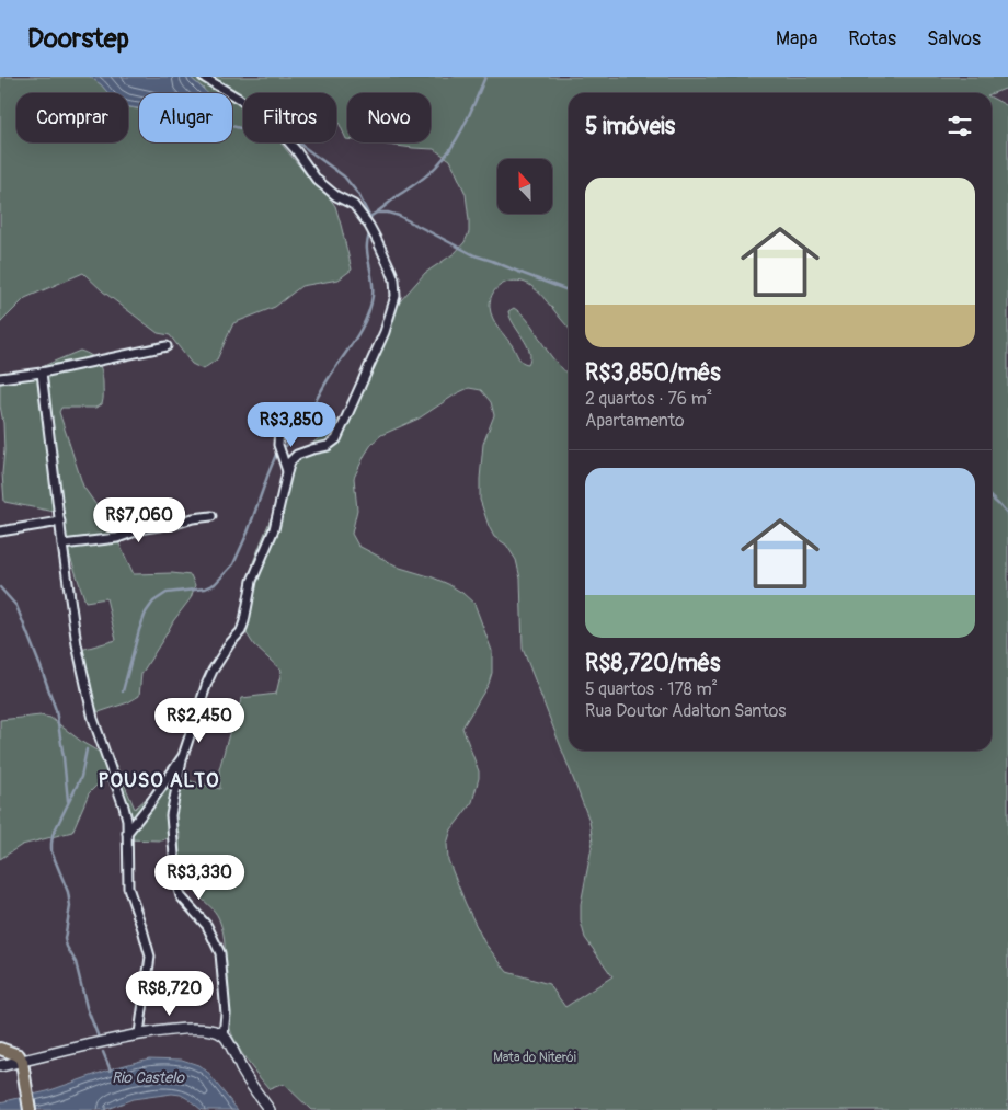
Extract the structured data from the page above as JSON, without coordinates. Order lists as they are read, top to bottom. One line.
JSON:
{"districts":["POUSO ALTO"],"water":["Rio Castelo"],"parks":["Mata do Niterói"],"north":"top","page":{"header":"Doorstep","nav":["Mapa","Rotas","Salvos"],"chip":["Comprar","Alugar","Filtros","Novo"],"heading":"5 imóveis","list":[{"name":"R$3,850/mês","note":"2 quartos · 76 m² · Apartamento"},{"name":"R$8,720/mês","note":"5 quartos · 178 m² · Rua Doutor Adalton Santos"}],"price":["R$3,850","R$7,060","R$2,450","R$3,330","R$8,720"]}}
